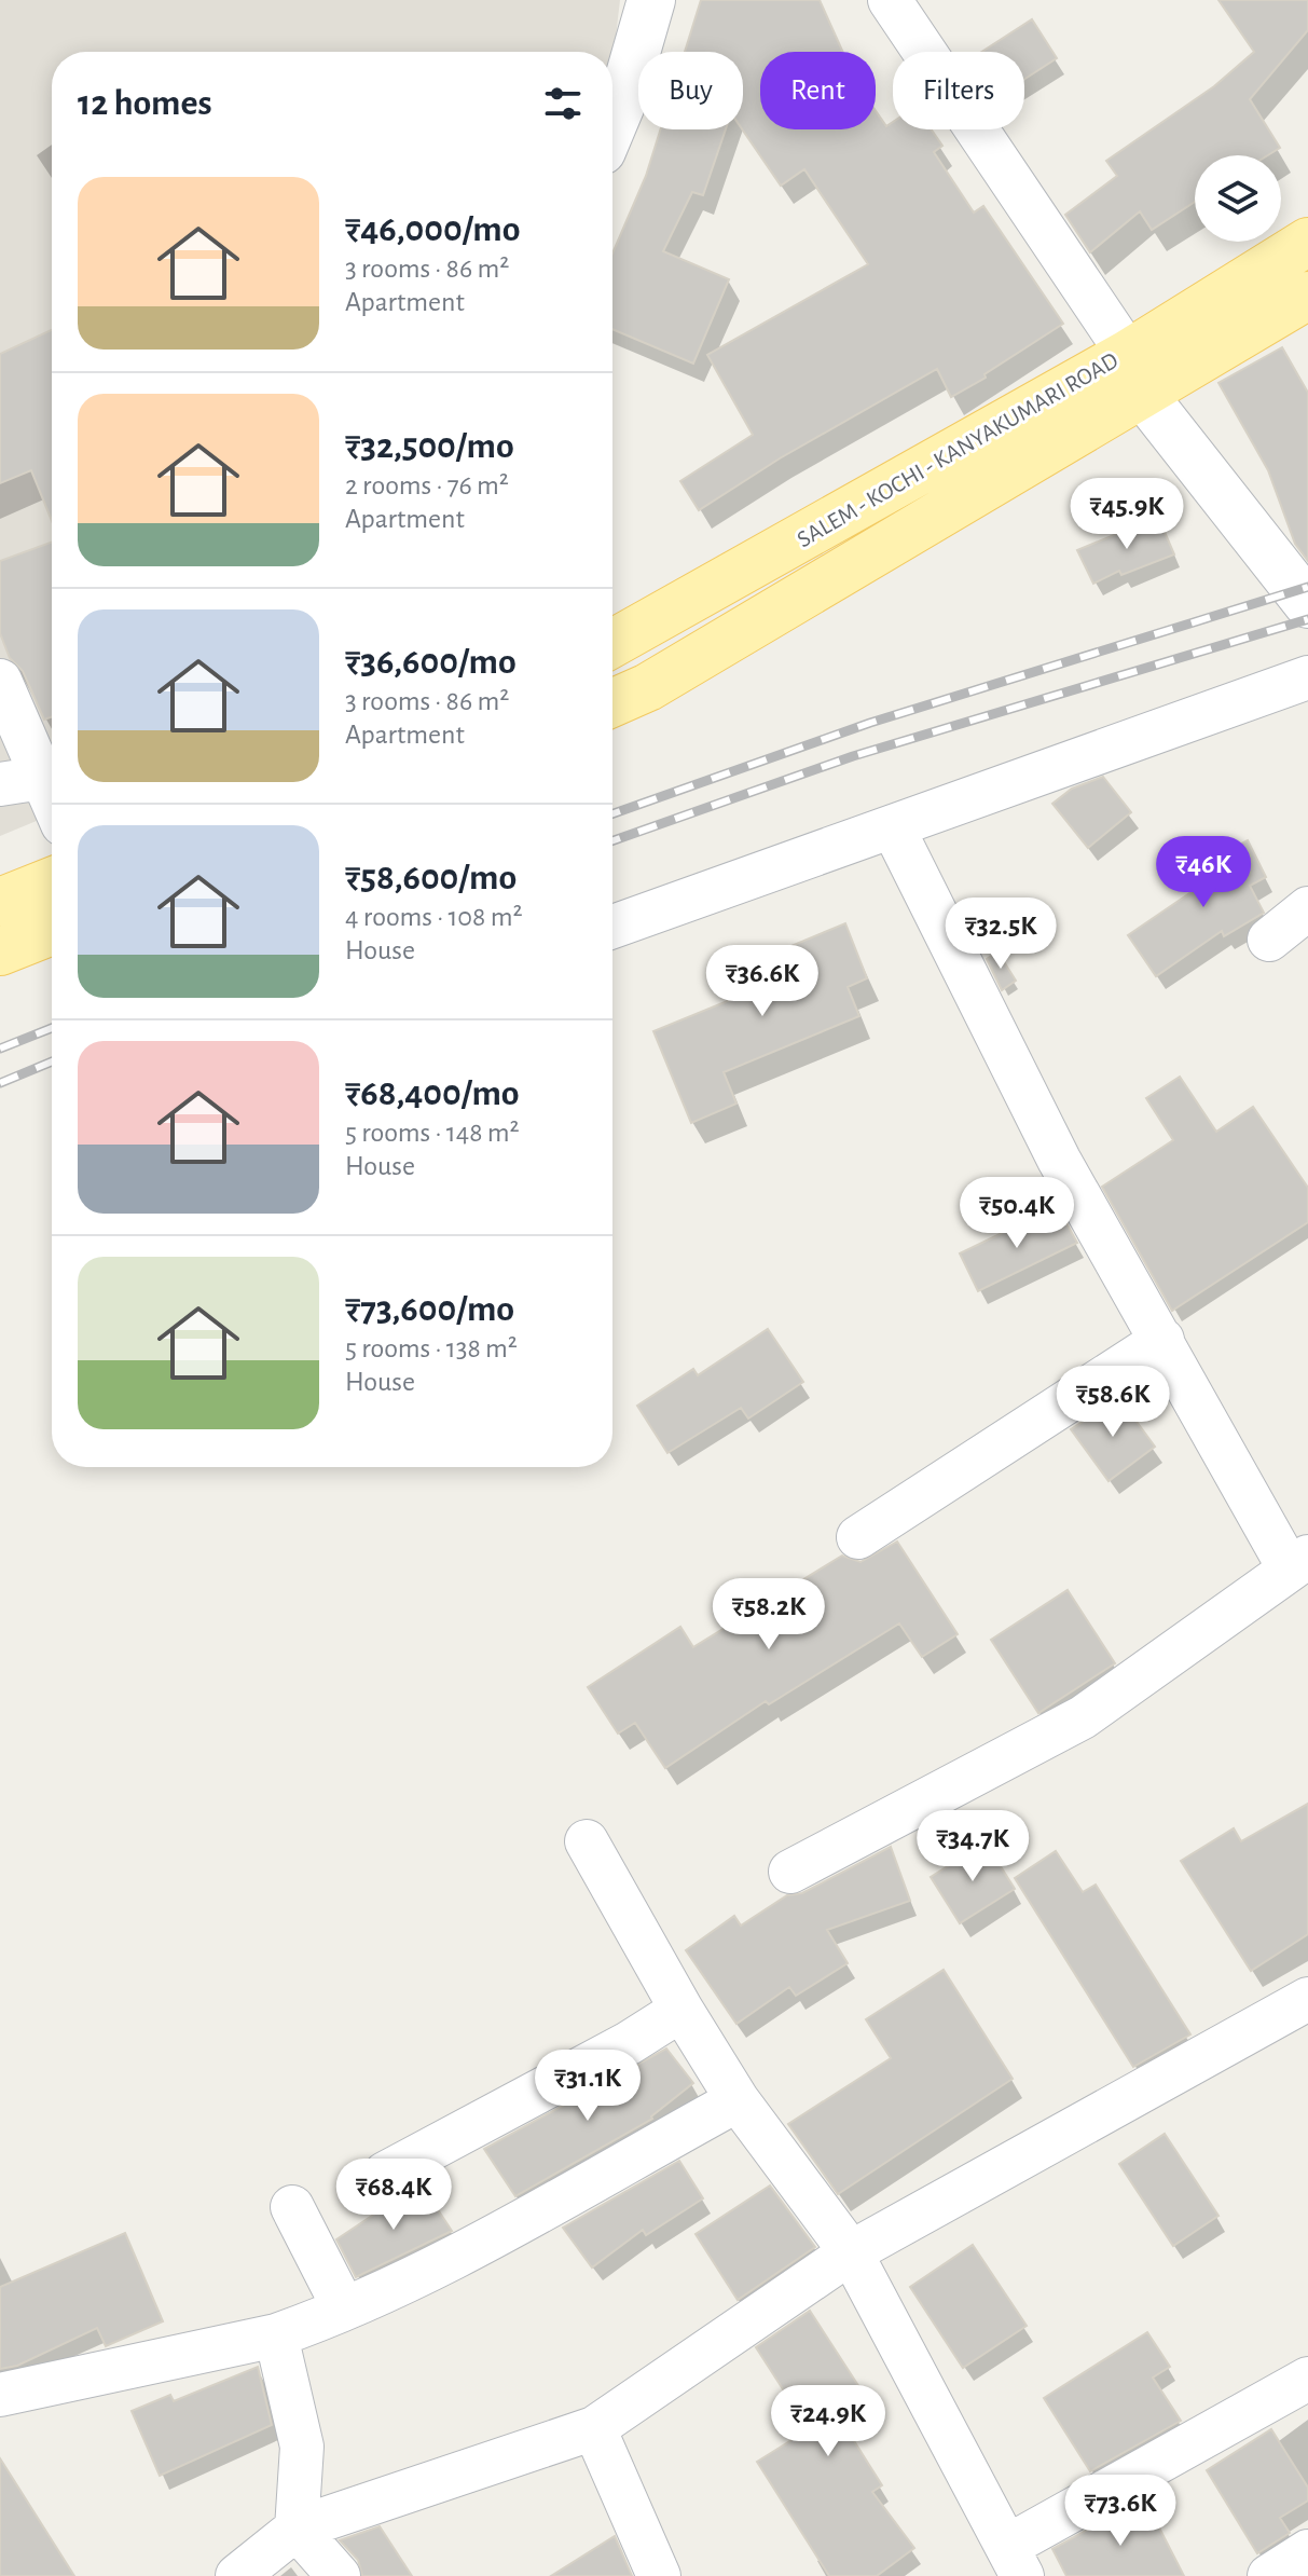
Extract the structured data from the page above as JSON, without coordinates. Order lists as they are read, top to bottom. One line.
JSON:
{"streets":{"main road":["SALEM - KOCHI - KANYAKUMARI ROAD"]},"page":{"chip":["Buy","Rent","Filters"],"heading":"12 homes","list":[{"name":"₹46,000/mo","note":"3 rooms · 86 m² · Apartment"},{"name":"₹32,500/mo","note":"2 rooms · 76 m² · Apartment"},{"name":"₹36,600/mo","note":"3 rooms · 86 m² · Apartment"},{"name":"₹58,600/mo","note":"4 rooms · 108 m² · House"},{"name":"₹68,400/mo","note":"5 rooms · 148 m² · House"},{"name":"₹73,600/mo","note":"5 rooms · 138 m² · House"}],"price":["₹45.9K","₹46K","₹32.5K","₹36.6K","₹50.4K","₹58.6K","₹58.2K","₹34.7K","₹31.1K","₹68.4K","₹24.9K","₹73.6K"]}}
